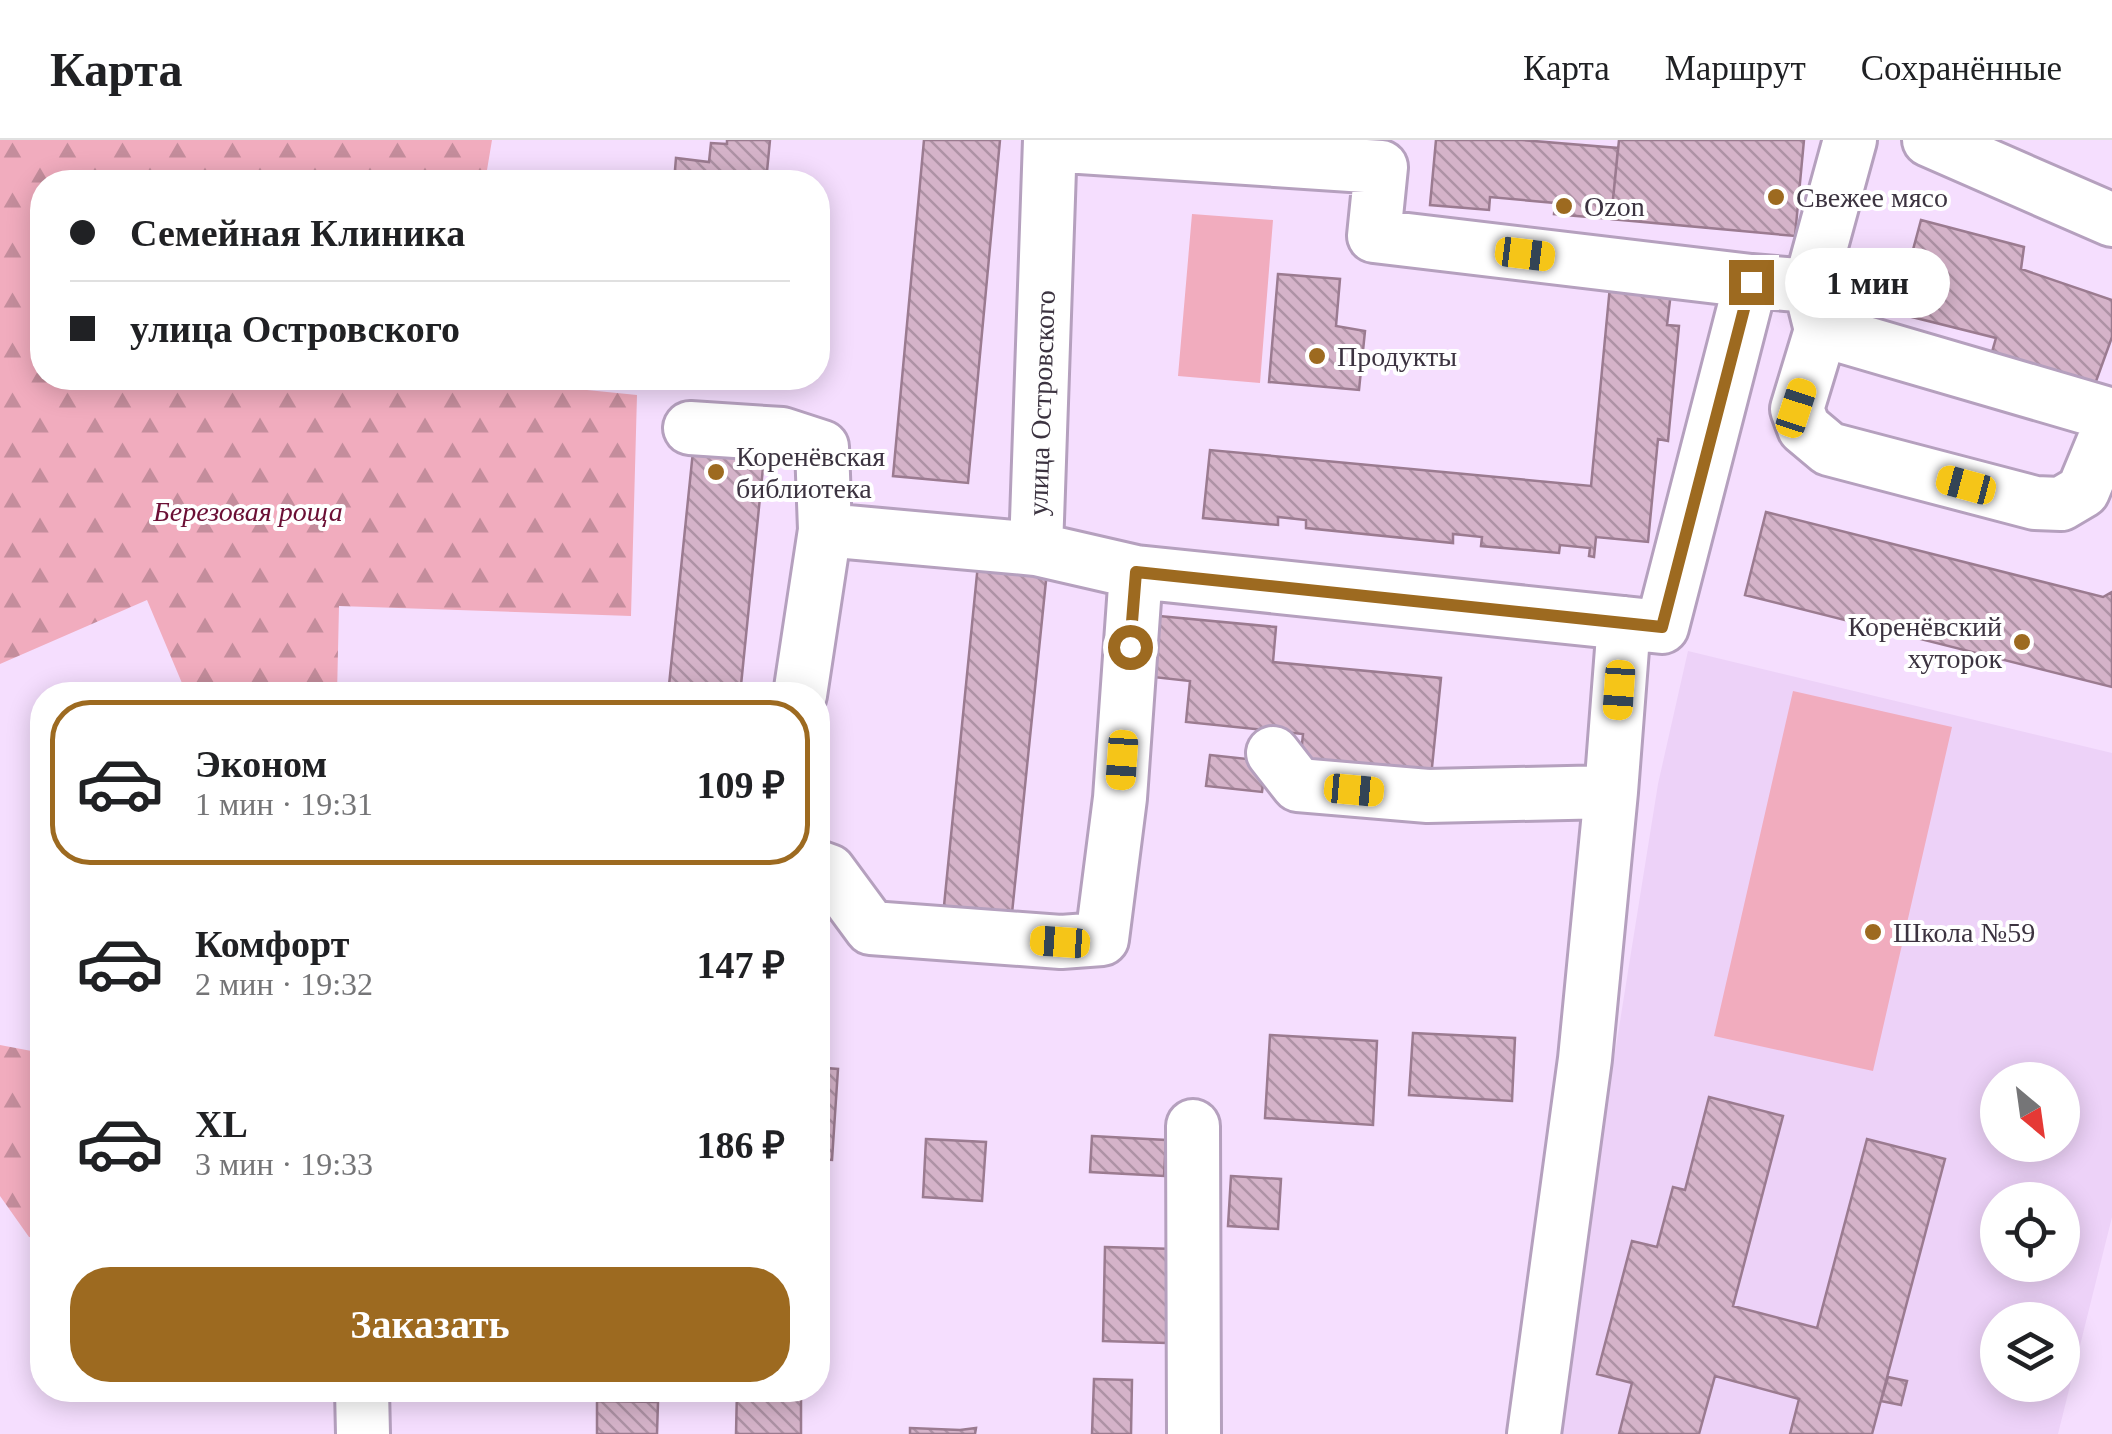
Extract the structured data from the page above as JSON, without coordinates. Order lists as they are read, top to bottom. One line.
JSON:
{"streets":{"street":["улица Островского"]},"parks":["Березовая роща"],"places":["Свежее мясо","Ozon","Продукты","Коренёвская библиотека","Коренёвский хуторок","Школа №59"],"north":"bottom right","page":{"header":"Карта","nav":["Карта","Маршрут","Сохранённые"],"banner":["Семейная Клиника","улица Островского"],"bubble":"1 мин","list":[{"name":"Эконом","note":"1 мин · 19:31","value":"109 ₽"},{"name":"Комфорт","note":"2 мин · 19:32","value":"147 ₽"},{"name":"XL","note":"3 мин · 19:33","value":"186 ₽"}],"buttons":"Заказать"}}
